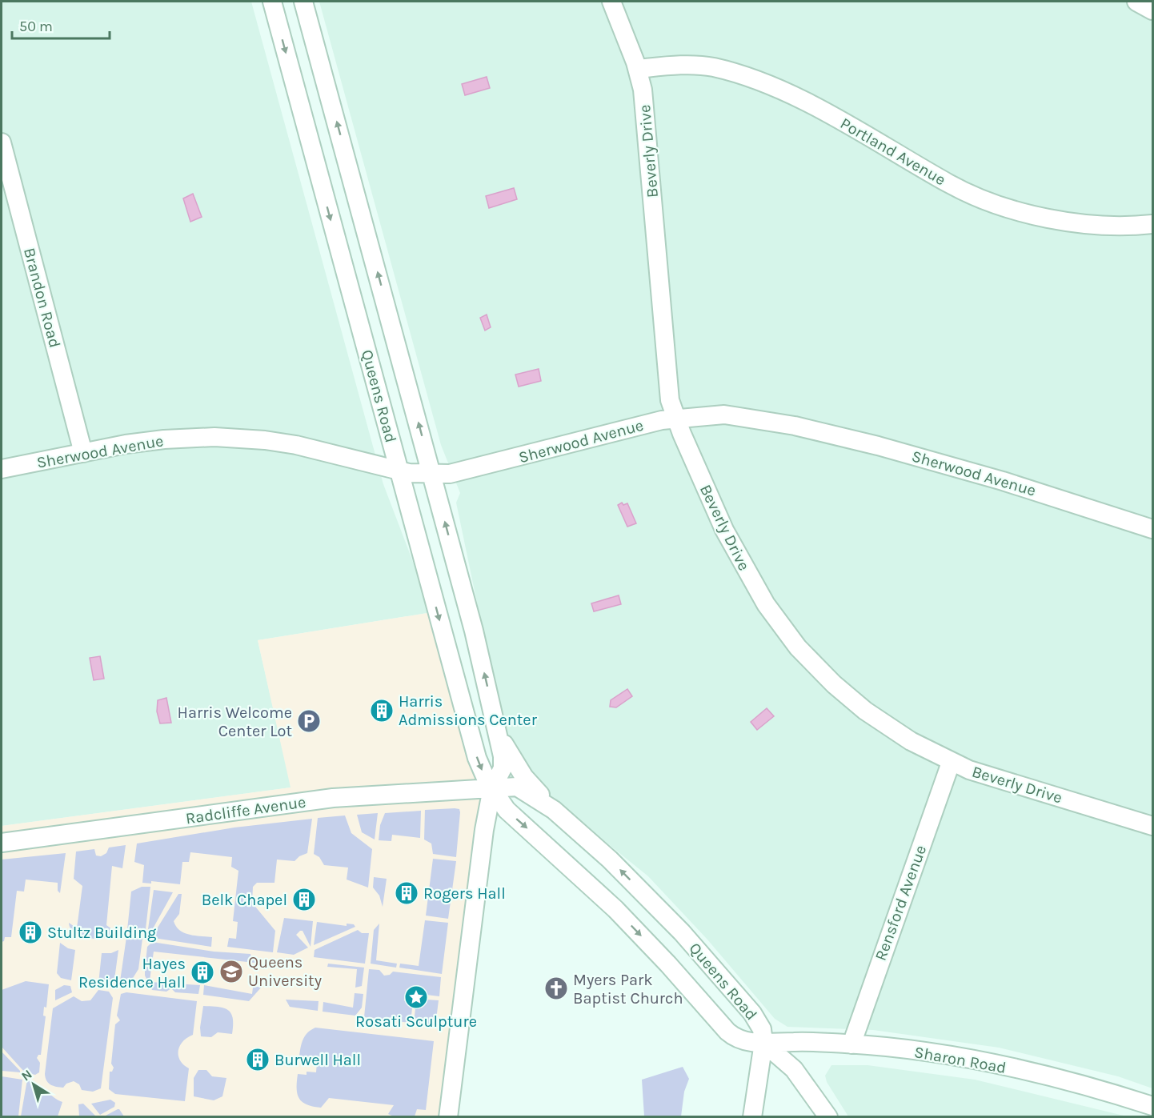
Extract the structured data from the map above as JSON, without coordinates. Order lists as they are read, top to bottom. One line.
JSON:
{"streets":{"street":["Beverly Drive","Portland Avenue","Brandon Road","Queens Road","Sherwood Avenue","Radcliffe Avenue","Rensford Avenue","Sharon Road"]},"crossings":[["Beverly Drive","Portland Avenue"],["Beverly Drive","Sherwood Avenue"],["Beverly Drive","Rensford Avenue"],["Brandon Road","Sherwood Avenue"],["Queens Road","Sherwood Avenue"],["Queens Road","Radcliffe Avenue"],["Queens Road","Sharon Road"],["Rensford Avenue","Sharon Road"]],"places":{"building":["Harris Admissions Center","Rogers Hall","Belk Chapel","Stultz Building","Hayes Residence Hall","Burwell Hall"],"parking":["Harris Welcome Center Lot"],"school or university":["Queens University"],"church":["Myers Park Baptist Church"],"place":["Rosati Sculpture"]},"scale_bar":"50 m","north":"top left"}
